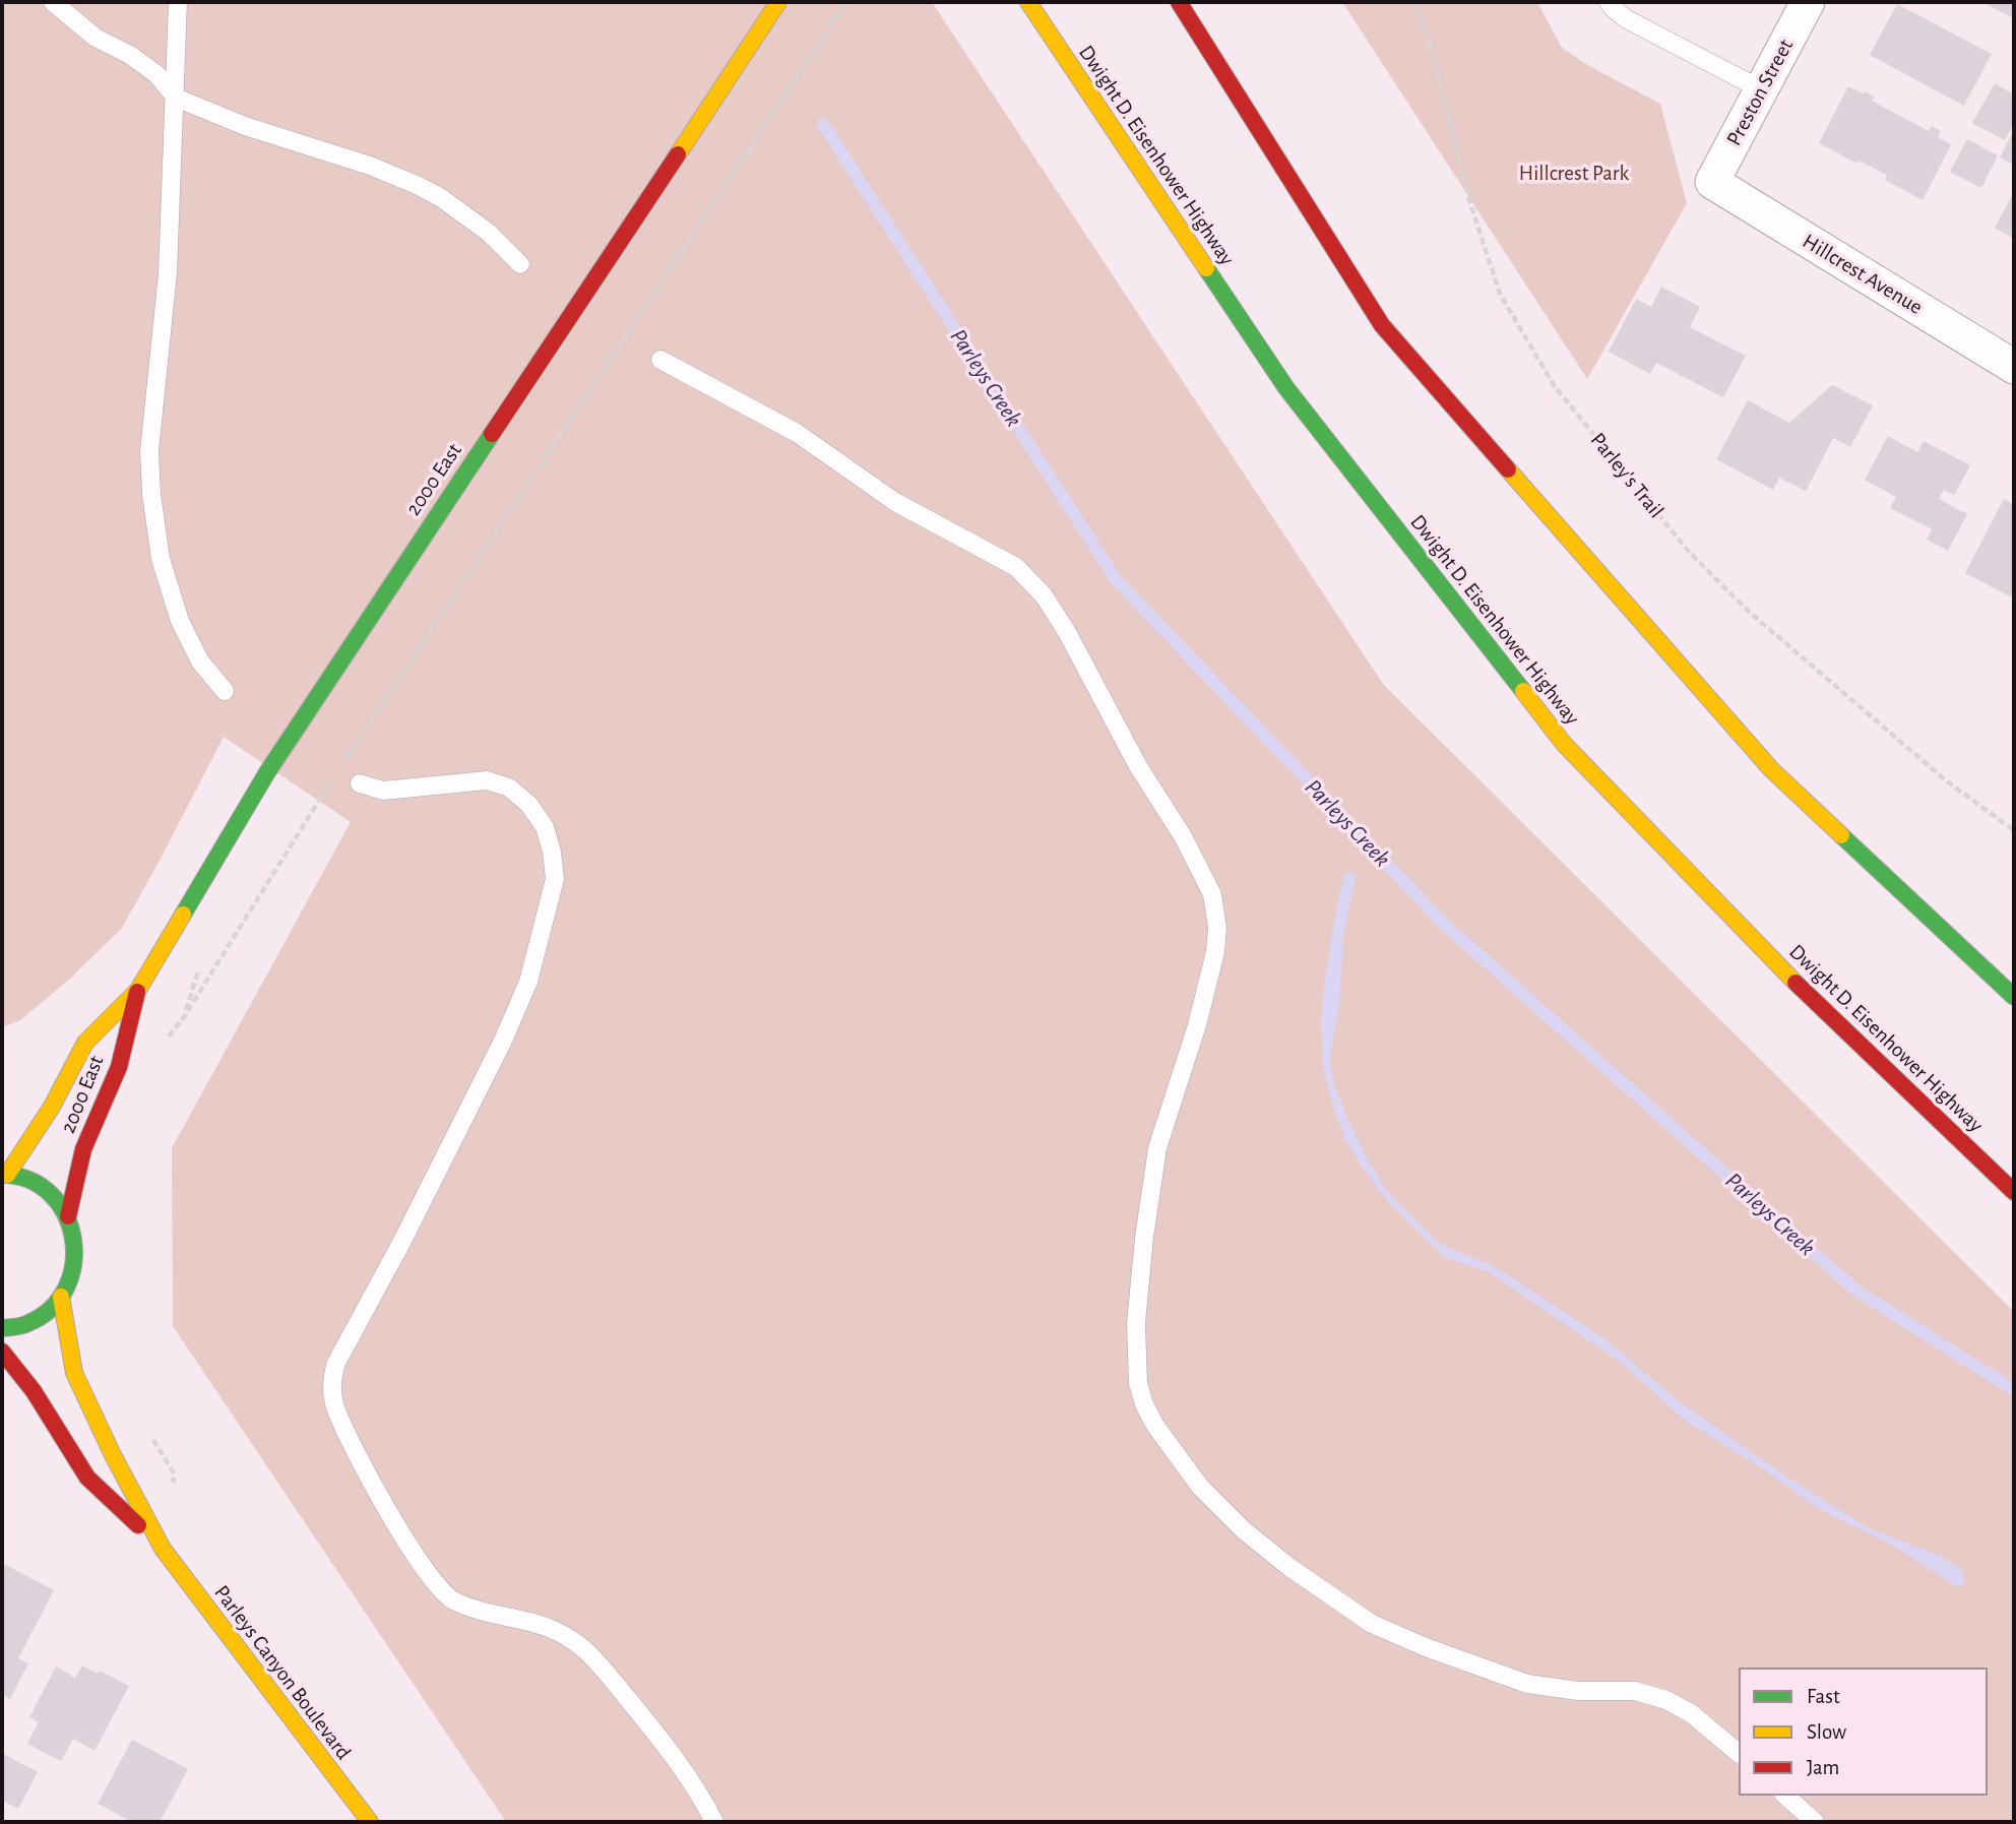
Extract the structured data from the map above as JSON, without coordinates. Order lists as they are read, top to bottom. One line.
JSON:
{"streets":{"main road":["Dwight D. Eisenhower Highway","2000 East","Parleys Canyon Boulevard"],"street":["Preston Street","Hillcrest Avenue"],"path":["Parley's Trail"]},"crossings":[["Preston Street","Hillcrest Avenue"]],"water":["Parleys Creek"],"parks":["Hillcrest Park"],"legend":["Fast","Slow","Jam"]}
